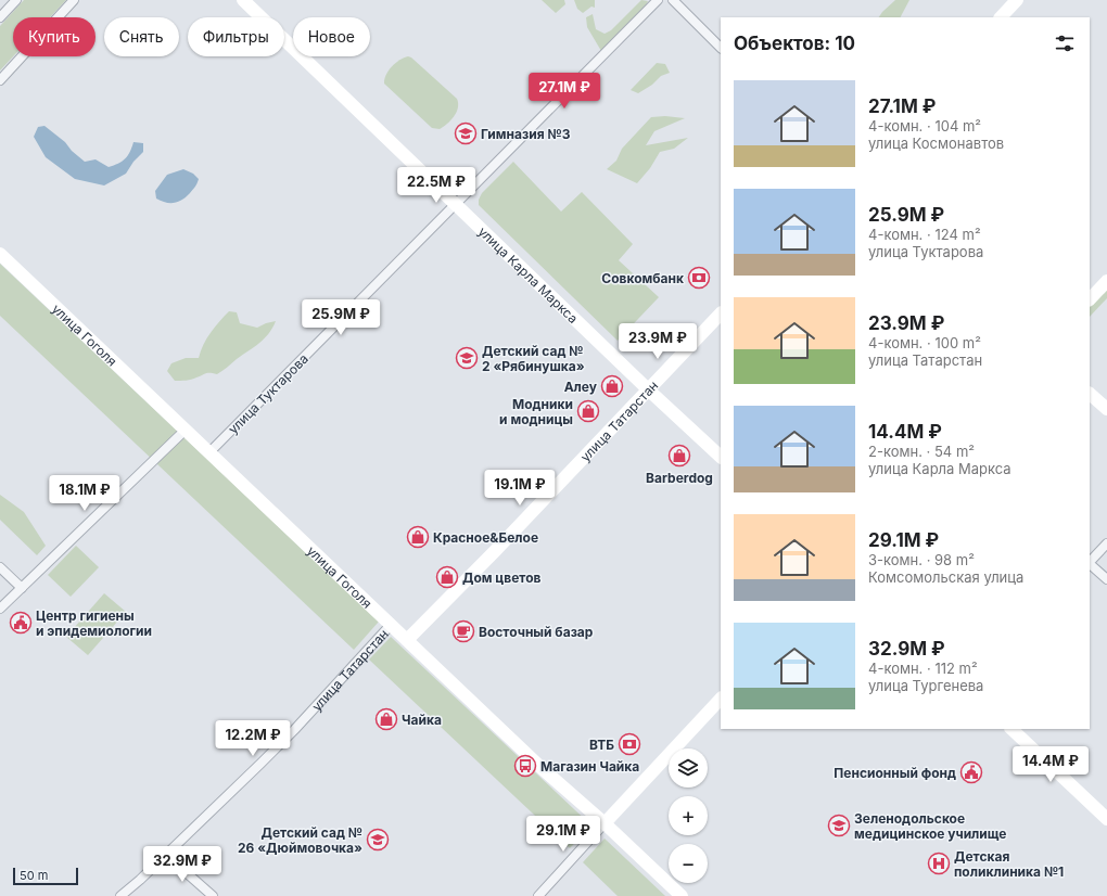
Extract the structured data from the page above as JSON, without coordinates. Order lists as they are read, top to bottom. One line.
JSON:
{"streets":{"street":["улица Карла Маркса","улица Гоголя","улица Туктарова","улица Татарстан"]},"crossings":[["улица Карла Маркса","улица Туктарова"],["улица Карла Маркса","улица Татарстан"],["улица Гоголя","улица Туктарова"],["улица Гоголя","улица Татарстан"]],"places":{"school or university":["Гимназия №3","Детский сад № 2 «Рябинушка»","Зеленодольское медицинское училище","Детский сад № 26 «Дюймовочка»"],"bank":["Совкомбанк","ВТБ"],"shop":["Алеу","Модники и модницы","Barberdog","Красное&Белое","Дом цветов","Чайка"],"public building":["Центр гигиены и эпидемиологии","Пенсионный фонд"],"cafe":["Восточный базар"],"bus stop":["Магазин Чайка"],"hospital":["Детская поликлиника №1"]},"scale_bar":"50 m","page":{"chip":["Купить","Снять","Фильтры","Новое"],"heading":"Объектов: 10","list":[{"name":"27.1M ₽","note":"4-комн. · 104 m² · улица Космонавтов"},{"name":"25.9M ₽","note":"4-комн. · 124 m² · улица Туктарова"},{"name":"23.9M ₽","note":"4-комн. · 100 m² · улица Татарстан"},{"name":"14.4M ₽","note":"2-комн. · 54 m² · улица Карла Маркса"},{"name":"29.1M ₽","note":"3-комн. · 98 m² · Комсомольская улица"},{"name":"32.9M ₽","note":"4-комн. · 112 m² · улица Тургенева"}],"price":["27.1M ₽","22.5M ₽","25.9M ₽","23.9M ₽","19.1M ₽","18.1M ₽","12.2M ₽","14.4M ₽","29.1M ₽","32.9M ₽"],"map_buttons":["+","−"],"scale":"50 m"}}
